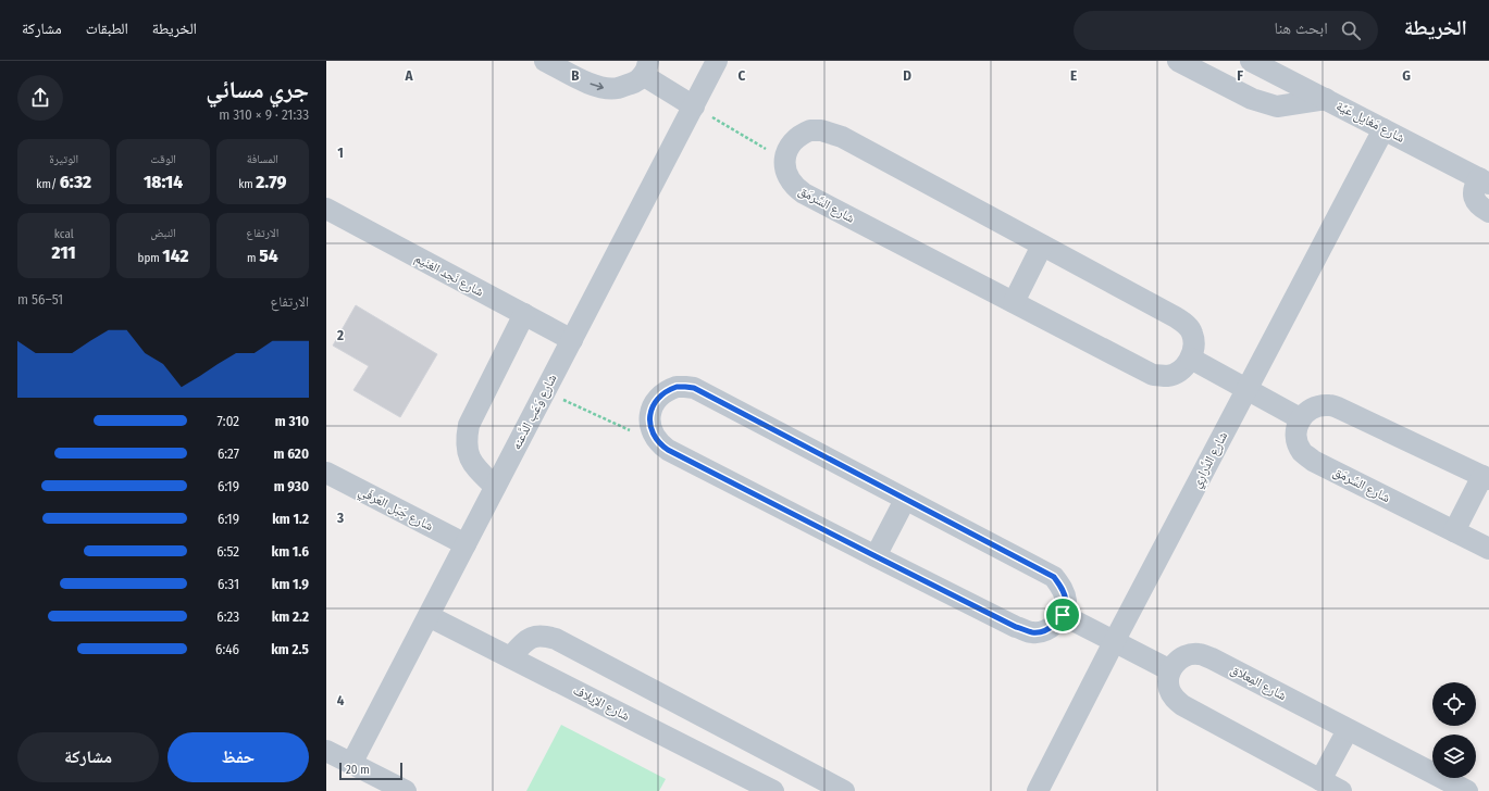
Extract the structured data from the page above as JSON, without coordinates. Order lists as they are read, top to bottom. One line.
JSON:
{"streets":{"street":["شارع مَغايل عَيَّة","شارع السَّرمَق","شارع نَجد الغنَيم","شارع وَعَب الدَّعنه","شارع الدَّرارِي","شارع جَبَل العَرفَي","شارع المِعلاق","شارع الإيلاف"]},"crossings":[["شارع مَغايل عَيَّة","شارع الدَّرارِي"],["شارع نَجد الغنَيم","شارع وَعَب الدَّعنه"],["شارع وَعَب الدَّعنه","شارع جَبَل العَرفَي"],["شارع وَعَب الدَّعنه","شارع الإيلاف"]],"scale_bar":"20 m","page":{"header":"الخريطة","search":"ابحث هنا","nav":["الخريطة","الطبقات","مشاركة"],"heading":["جري مسائي","21:33 · 9 × 310 m"],"stats":[["المسافة","2.79 km"],["الوقت","18:14"],["الوتيرة","6:32 /km"],["الارتفاع","54 m"],["النبض","142 bpm"],["kcal","211"]],"chart":["الارتفاع","51–56 m"],"list":[{"name":"310 m","note":"7:02"},{"name":"620 m","note":"6:27"},{"name":"930 m","note":"6:19"},{"name":"1.2 km","note":"6:19"},{"name":"1.6 km","note":"6:52"},{"name":"1.9 km","note":"6:31"},{"name":"2.2 km","note":"6:23"},{"name":"2.5 km","note":"6:46"}],"buttons":["حفظ","مشاركة"],"scale":"20 m"},"grid":{"columns":["A","B","C","D","E","F","G"],"rows":["1","2","3","4"]}}
